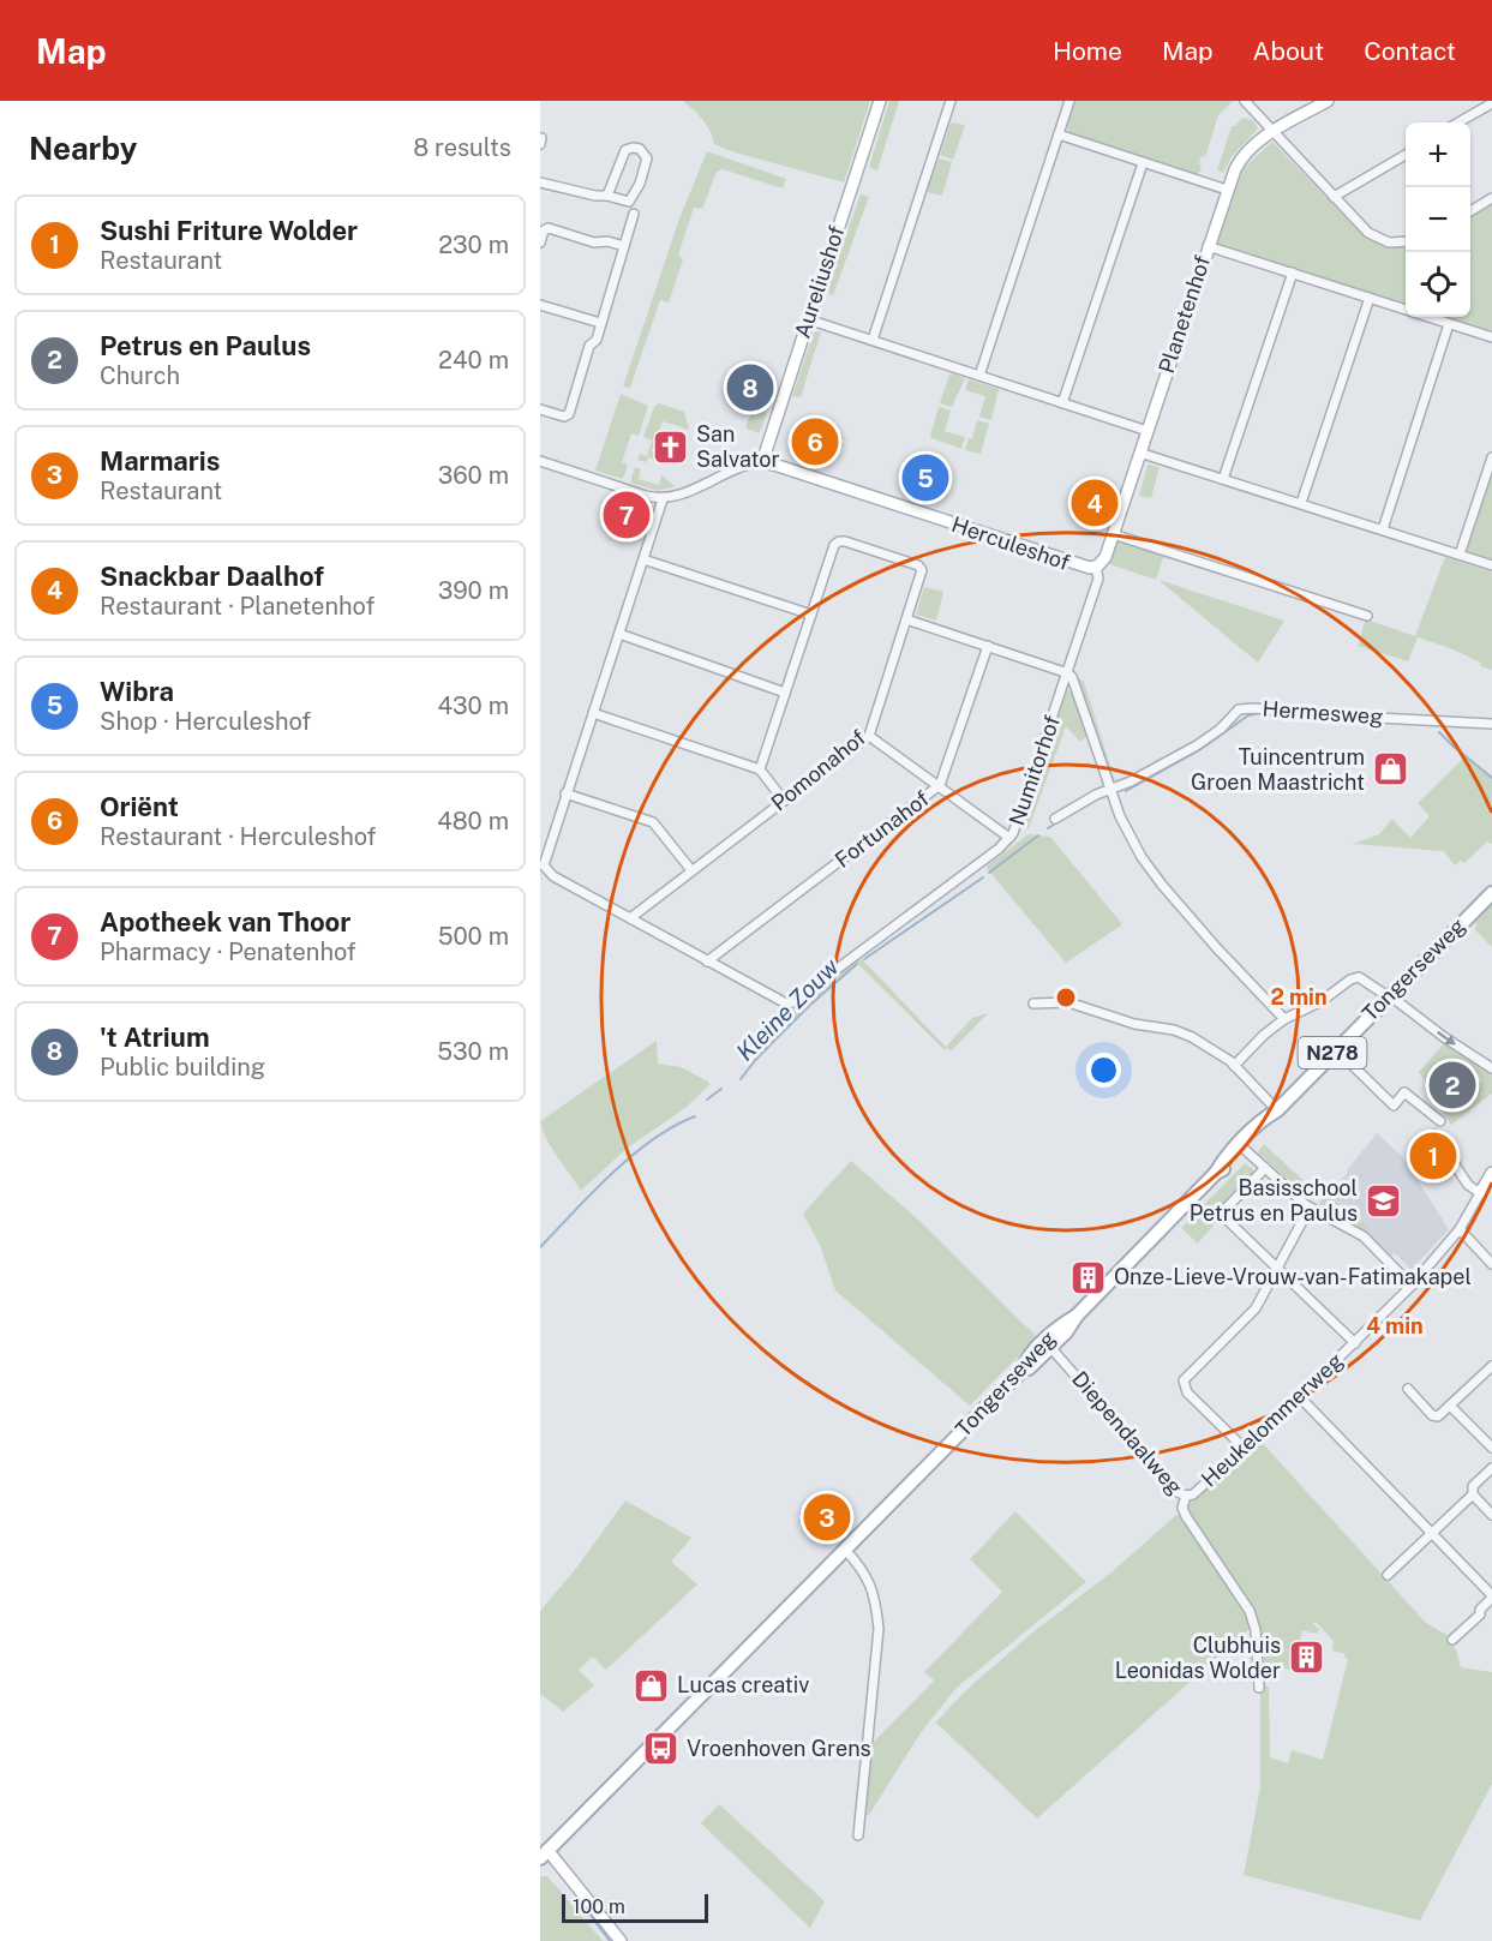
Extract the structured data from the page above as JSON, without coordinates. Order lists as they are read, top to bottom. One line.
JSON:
{"streets":{"main road":["Tongerseweg","N278"],"street":["Aureliushof","Planetenhof","Herculeshof","Hermesweg","Pomonahof","Numitorhof","Fortunahof","Heukelommerweg","Diependaalweg"]},"crossings":[["Aureliushof","Herculeshof"],["Planetenhof","Herculeshof"],["Planetenhof","Numitorhof"],["Herculeshof","Numitorhof"],["Numitorhof","Fortunahof"],["Tongerseweg","Diependaalweg"],["Heukelommerweg","Diependaalweg"]],"water":["Kleine Zouw"],"places":{"church":["San Salvator"],"shop":["Tuincentrum Groen Maastricht","Lucas creativ"],"school or university":["Basisschool Petrus en Paulus"],"building":["Onze-Lieve-Vrouw-van-Fatimakapel","Clubhuis Leonidas Wolder"],"bus stop":["Vroenhoven Grens"]},"scale_bar":"100 m","page":{"header":"Map","nav":["Home","Map","About","Contact"],"heading":["Nearby","8 results"],"map_buttons":["+","−"],"list":[{"mark":"1","name":"Sushi Friture Wolder","note":"Restaurant","value":"230 m"},{"mark":"2","name":"Petrus en Paulus","note":"Church","value":"240 m"},{"mark":"3","name":"Marmaris","note":"Restaurant","value":"360 m"},{"mark":"4","name":"Snackbar Daalhof","note":"Restaurant · Planetenhof","value":"390 m"},{"mark":"5","name":"Wibra","note":"Shop · Herculeshof","value":"430 m"},{"mark":"6","name":"Oriënt","note":"Restaurant · Herculeshof","value":"480 m"},{"mark":"7","name":"Apotheek van Thoor","note":"Pharmacy · Penatenhof","value":"500 m"},{"mark":"8","name":"'t Atrium","note":"Public building","value":"530 m"}],"pins":["8","6","5","4","7","2","1","3"],"scale":"100 m"},"rings":["2 min","4 min"]}
